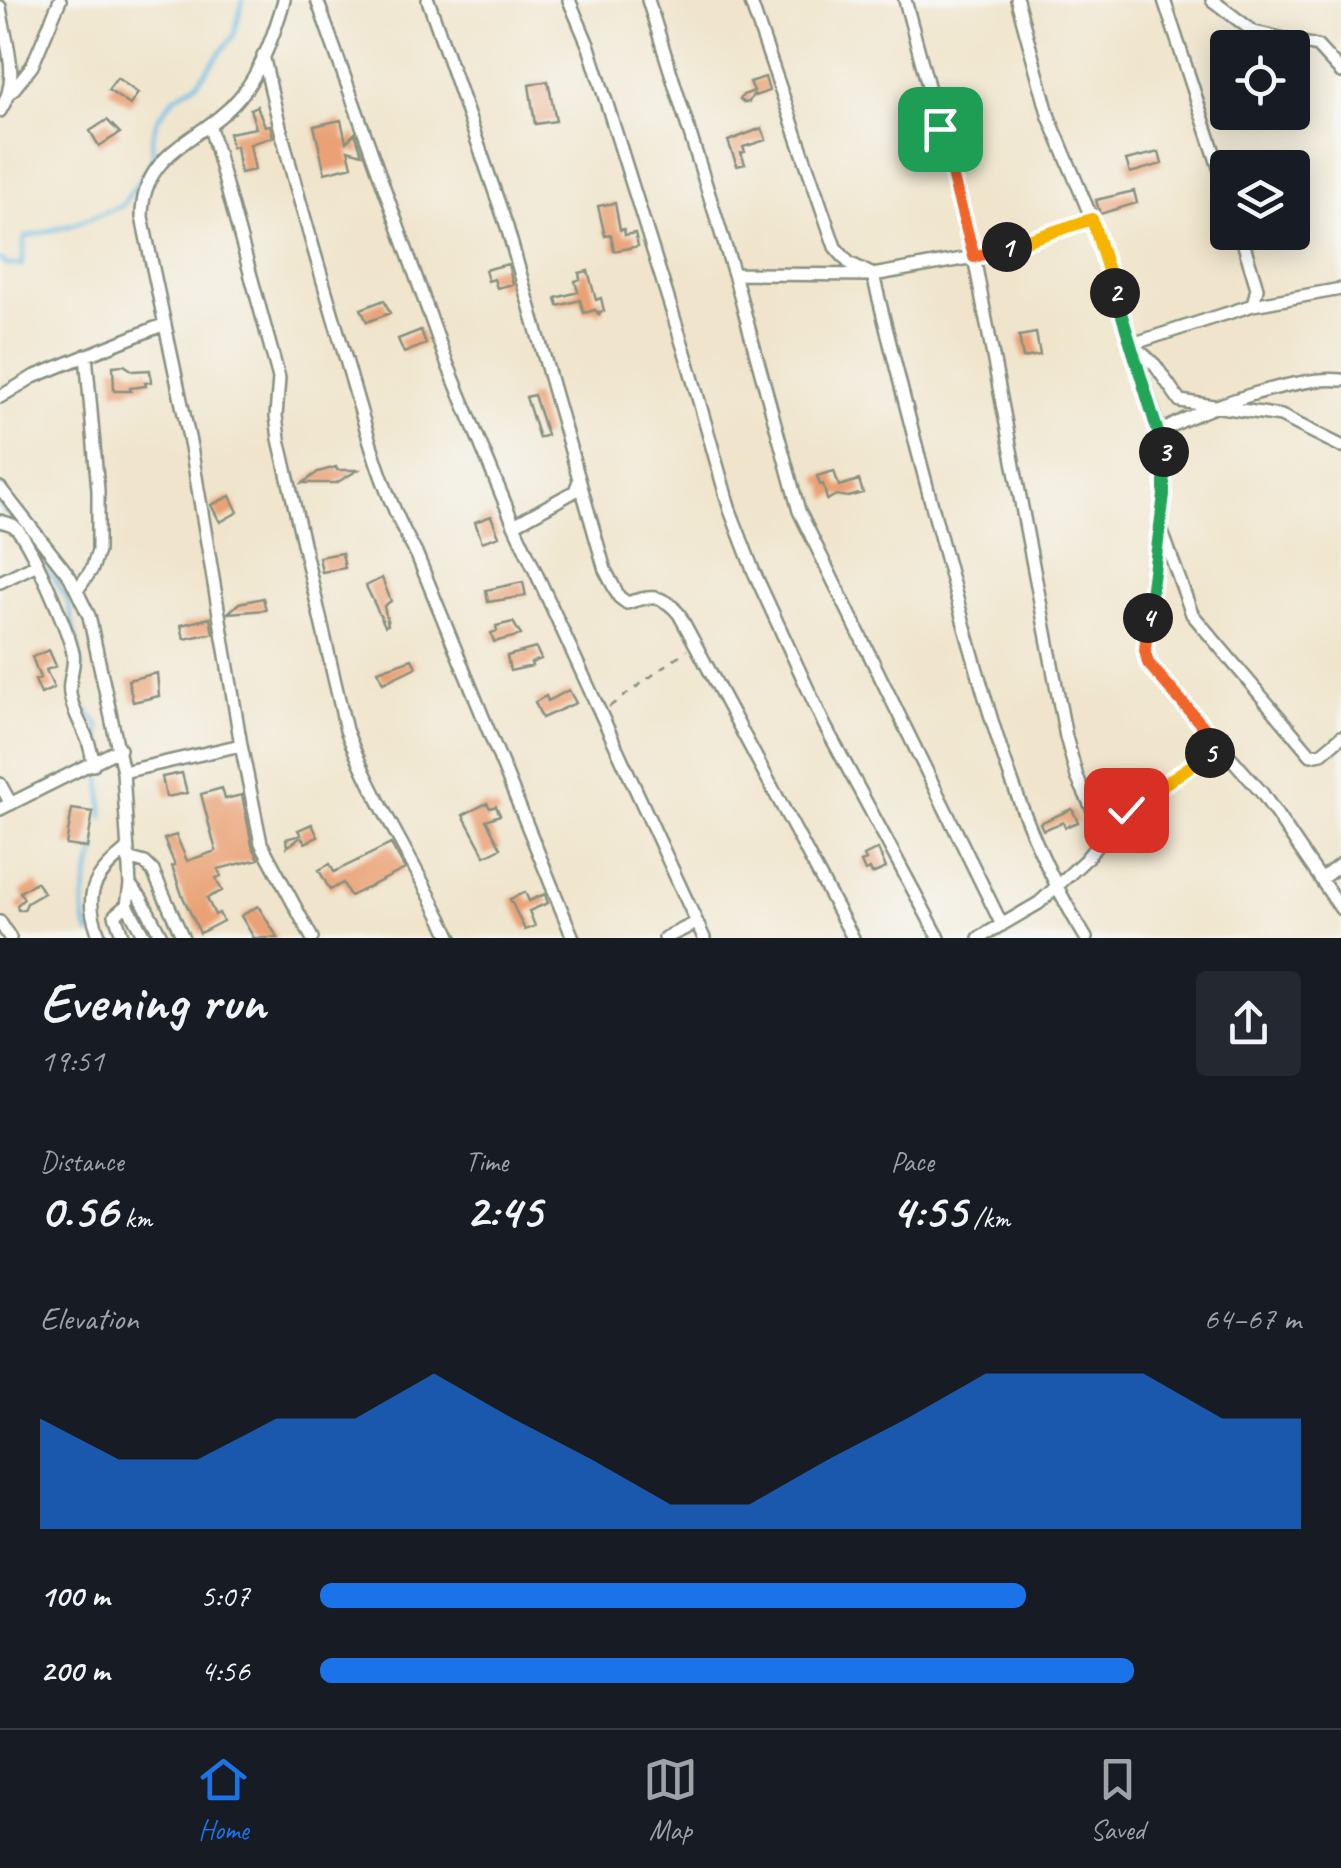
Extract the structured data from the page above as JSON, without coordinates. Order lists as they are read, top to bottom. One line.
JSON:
{"page":{"pins":["1","2","3","4","5"],"heading":["Evening run","19:51"],"stats":[["Distance","0.56 km"],["Time","2:45"],["Pace","4:55 /km"]],"chart":["Elevation","64–67 m"],"list":[{"name":"100 m","note":"5:07"},{"name":"200 m","note":"4:56"}],"tabs":["Home","Map","Saved"]}}
